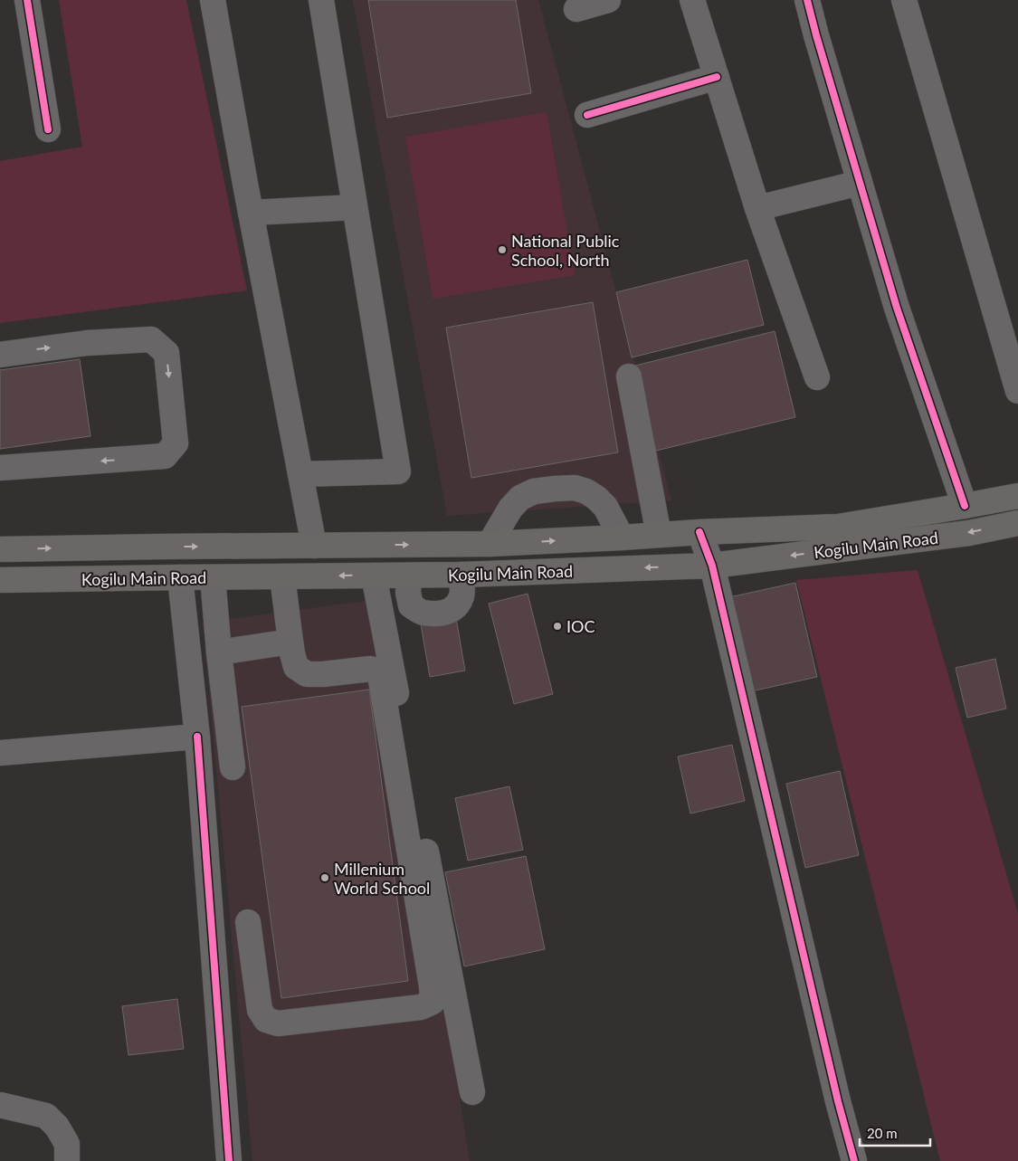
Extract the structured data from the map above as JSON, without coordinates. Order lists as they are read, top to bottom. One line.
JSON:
{"streets":{"main road":["Kogilu Main Road"]},"places":["National Public School, North","IOC","Millenium World School"],"scale_bar":"20 m"}
